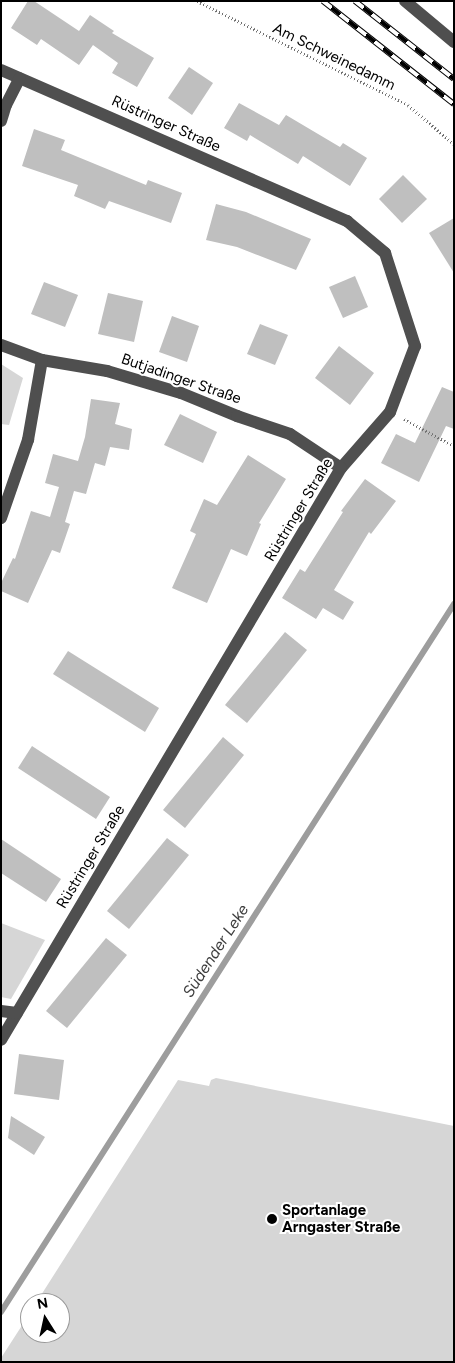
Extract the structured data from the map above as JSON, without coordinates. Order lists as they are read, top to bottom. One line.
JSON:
{"streets":{"street":["Rüstringer Straße","Butjadinger Straße"],"path":["Am Schweinedamm"]},"crossings":[["Rüstringer Straße","Butjadinger Straße"]],"water":["Südender Leke"],"places":["Sportanlage Arngaster Straße"],"north":"top"}
